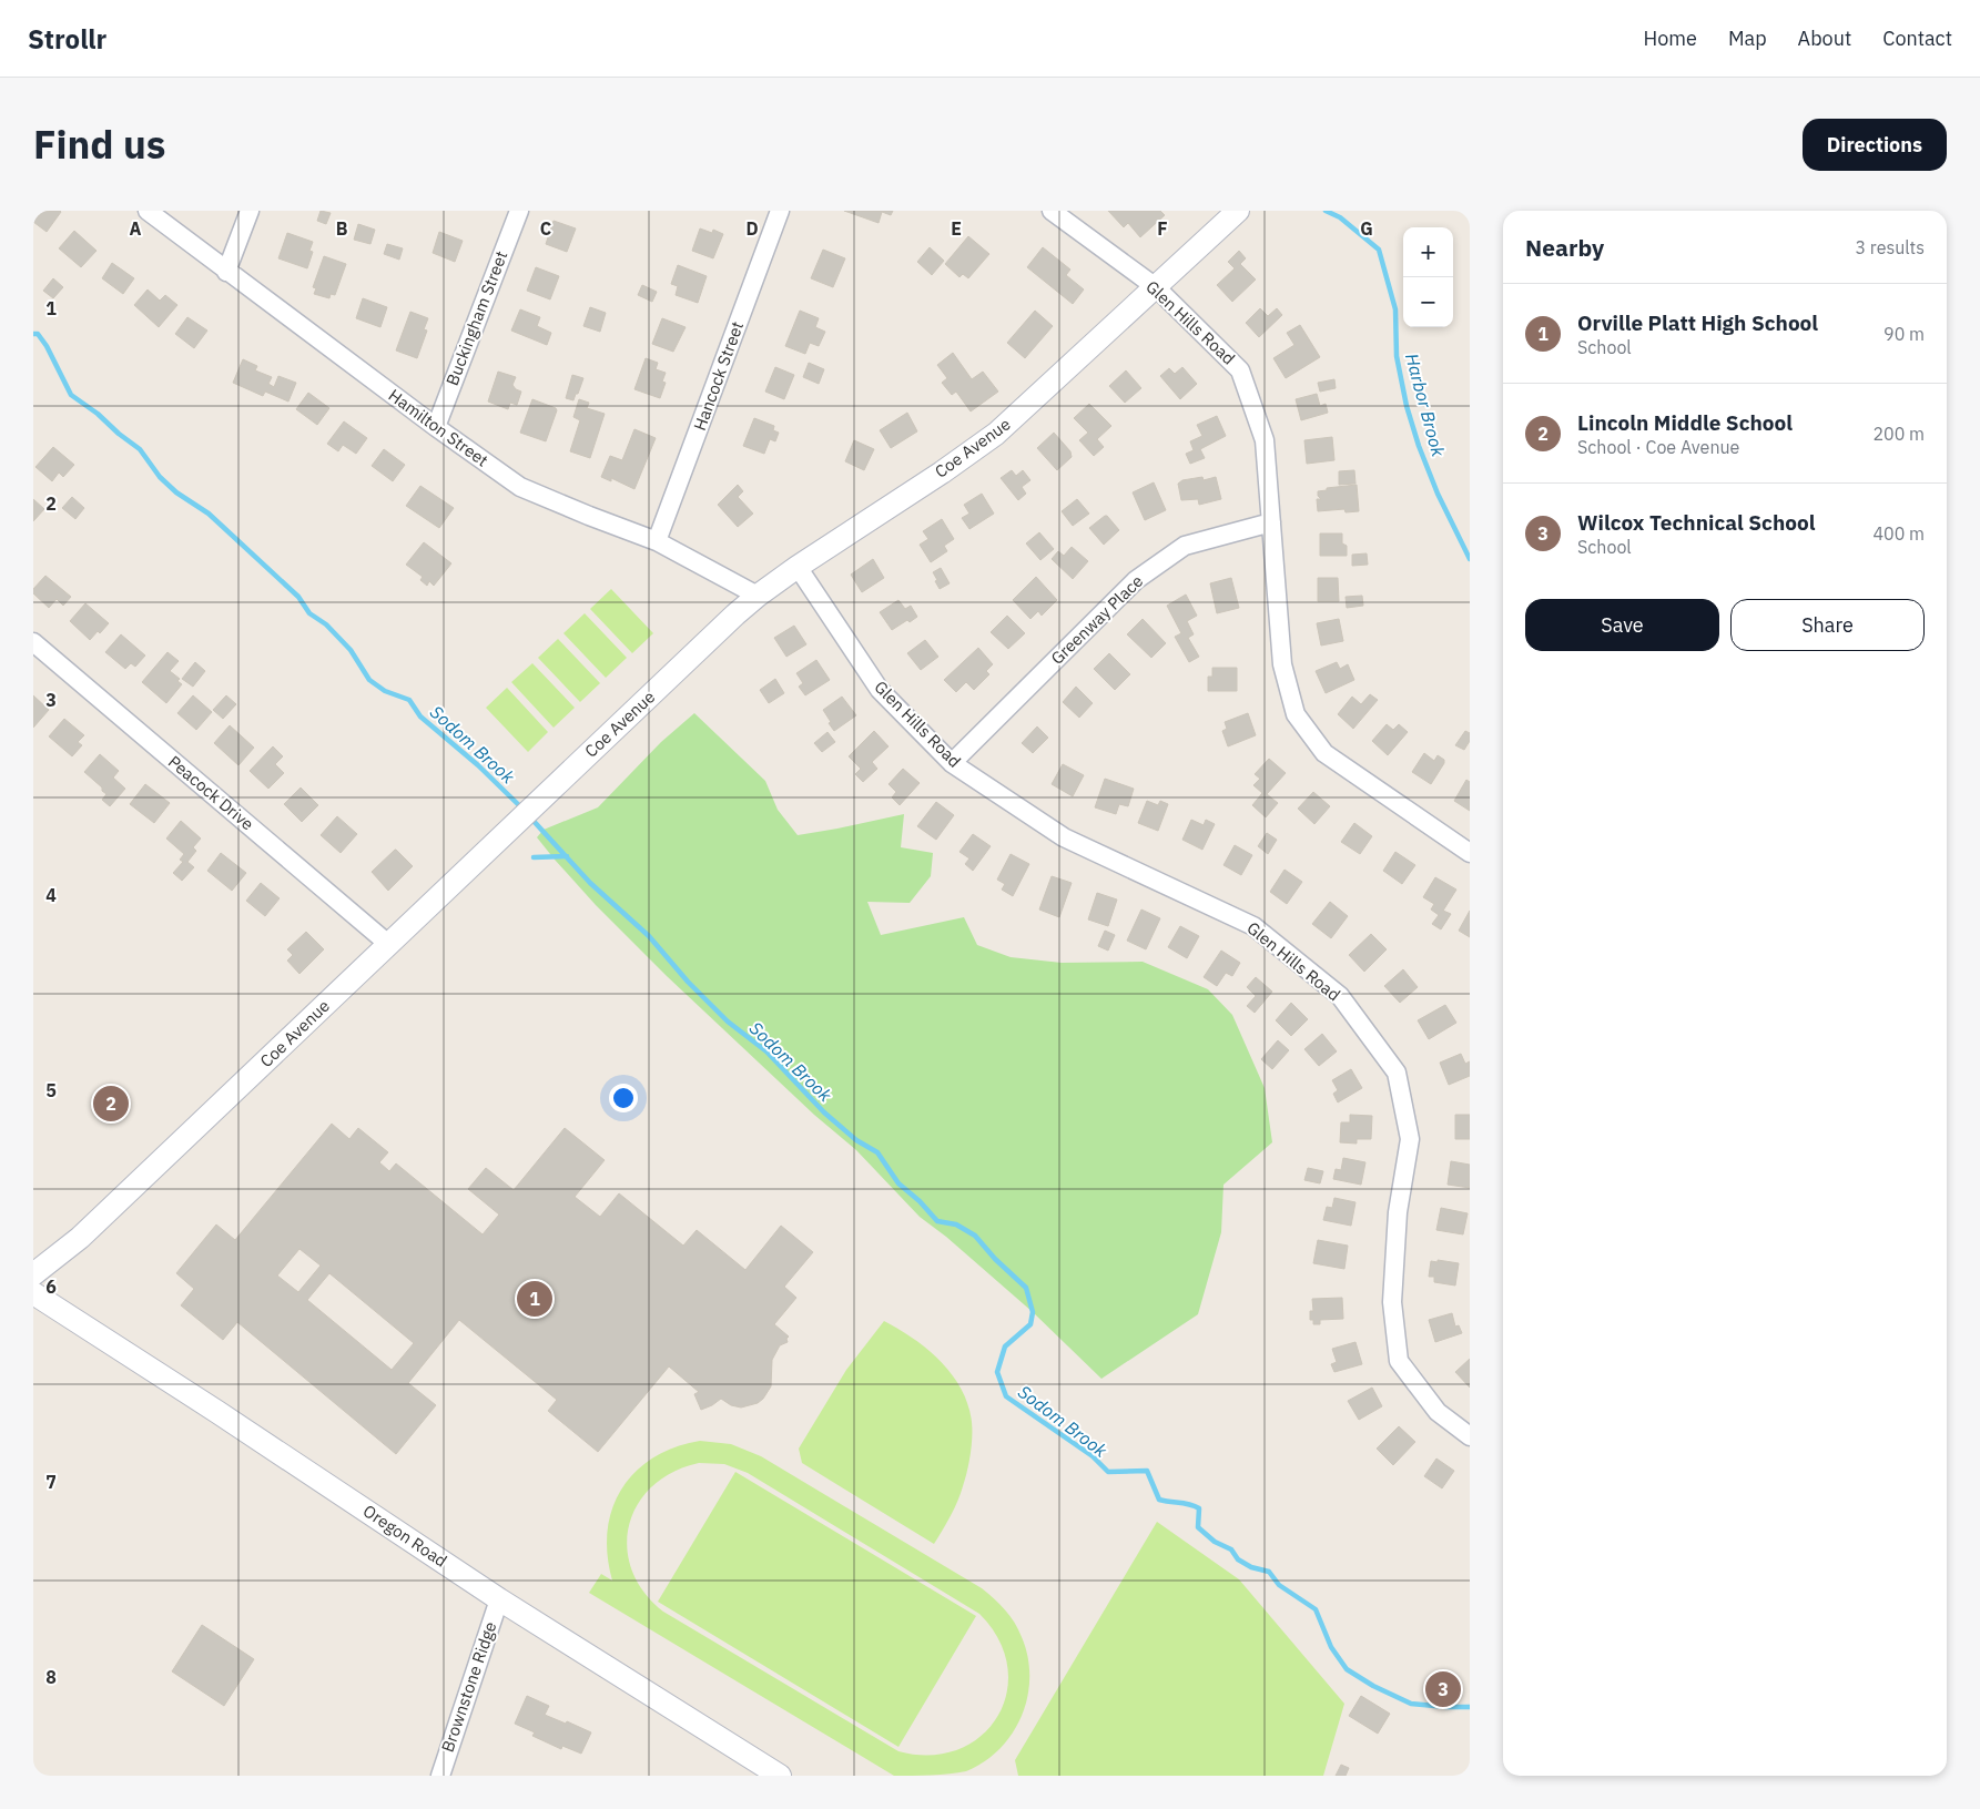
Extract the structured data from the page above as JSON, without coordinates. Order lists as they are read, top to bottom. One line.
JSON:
{"streets":{"street":["Buckingham Street","Glen Hills Road","Hancock Street","Hamilton Street","Coe Avenue","Greenway Place","Peacock Drive","Oregon Road","Brownstone Ridge"]},"crossings":[["Buckingham Street","Hamilton Street"],["Glen Hills Road","Coe Avenue"],["Glen Hills Road","Greenway Place"],["Hancock Street","Hamilton Street"],["Hamilton Street","Coe Avenue"],["Coe Avenue","Peacock Drive"],["Oregon Road","Brownstone Ridge"]],"water":["Harbor Brook","Sodom Brook"],"page":{"header":"Strollr","nav":["Home","Map","About","Contact"],"title":"Find us","buttons":["Directions",["Save","Share"]],"heading":["Nearby","3 results"],"map_buttons":["+","−"],"list":[{"mark":"1","name":"Orville Platt High School","note":"School","value":"90 m"},{"mark":"2","name":"Lincoln Middle School","note":"School · Coe Avenue","value":"200 m"},{"mark":"3","name":"Wilcox Technical School","note":"School","value":"400 m"}],"pins":["2","1","3"]},"grid":{"columns":["A","B","C","D","E","F","G"],"rows":["1","2","3","4","5","6","7","8"]}}
